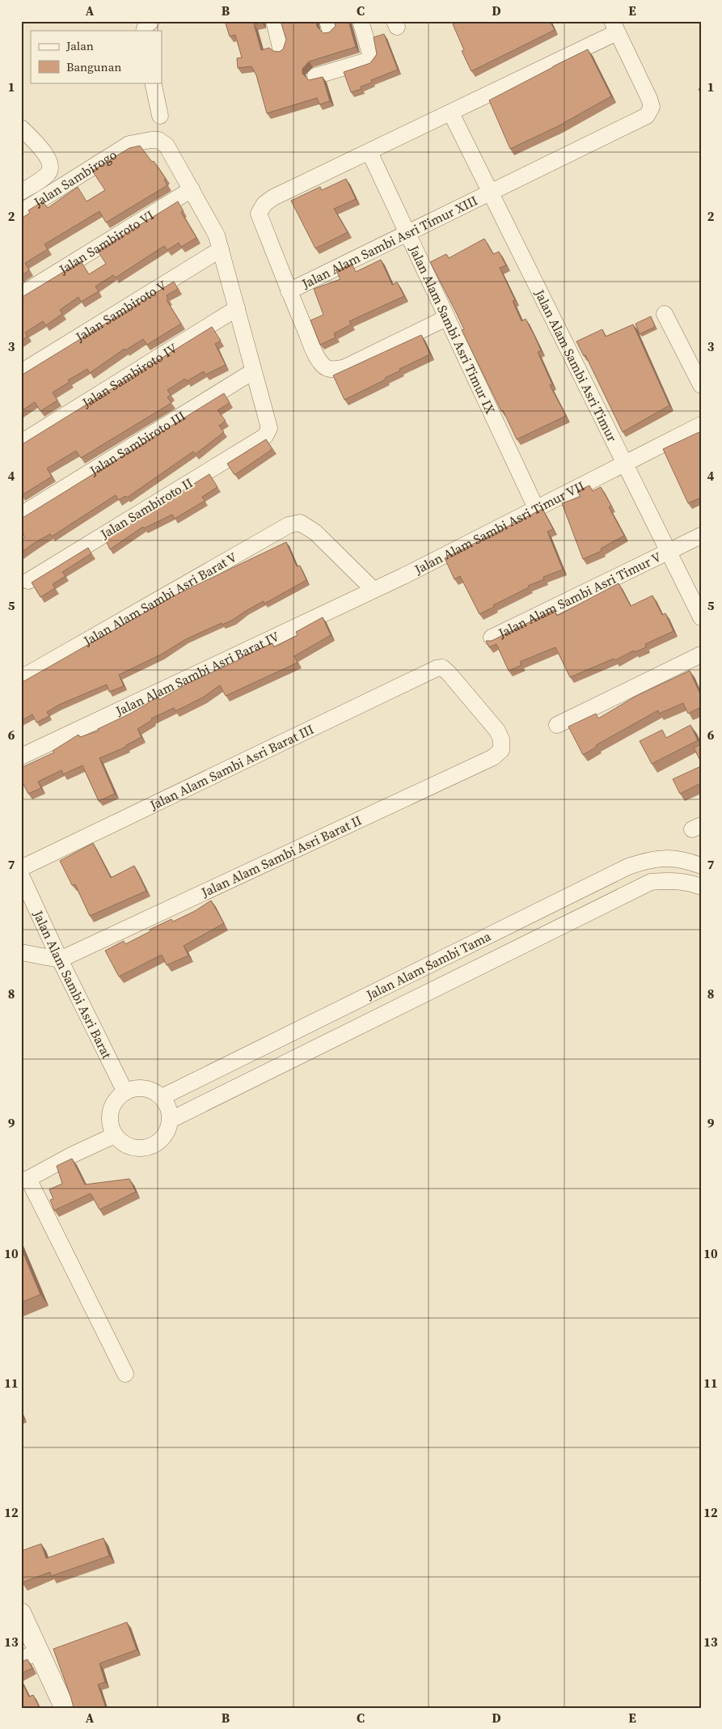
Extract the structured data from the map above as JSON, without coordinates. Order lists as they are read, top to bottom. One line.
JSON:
{"streets":{"street":["Jalan Sambirogo","Jalan Alam Sambi Asri Timur XIII","Jalan Sambiroto VI","Jalan Sambiroto V","Jalan Alam Sambi Asri Timur IX","Jalan Alam Sambi Asri Timur","Jalan Sambiroto IV","Jalan Sambiroto III","Jalan Sambiroto II","Jalan Alam Sambi Asri Timur VII","Jalan Alam Sambi Asri Timur V","Jalan Alam Sambi Asri Barat V","Jalan Alam Sambi Asri Barat IV","Jalan Alam Sambi Asri Barat III","Jalan Alam Sambi Asri Barat II","Jalan Alam Sambi Tama","Jalan Alam Sambi Asri Barat"]},"crossings":[["Jalan Sambirogo","Jalan Sambiroto VI"],["Jalan Alam Sambi Asri Timur XIII","Jalan Alam Sambi Asri Timur IX"],["Jalan Alam Sambi Asri Timur XIII","Jalan Alam Sambi Asri Timur"],["Jalan Alam Sambi Asri Timur IX","Jalan Alam Sambi Asri Timur VII"],["Jalan Alam Sambi Asri Timur","Jalan Alam Sambi Asri Timur VII"],["Jalan Alam Sambi Asri Timur","Jalan Alam Sambi Asri Timur V"],["Jalan Sambiroto III","Jalan Sambiroto II"],["Jalan Alam Sambi Asri Timur VII","Jalan Alam Sambi Asri Barat V"],["Jalan Alam Sambi Asri Timur VII","Jalan Alam Sambi Asri Barat IV"],["Jalan Alam Sambi Asri Barat V","Jalan Alam Sambi Asri Barat IV"],["Jalan Alam Sambi Asri Barat III","Jalan Alam Sambi Asri Barat II"],["Jalan Alam Sambi Asri Barat II","Jalan Alam Sambi Asri Barat"],["Jalan Alam Sambi Tama","Jalan Alam Sambi Asri Barat"]],"legend":["Jalan","Bangunan"],"grid":{"columns":["A","B","C","D","E"],"rows":["1","2","3","4","5","6","7","8","9","10","11","12","13"]}}
